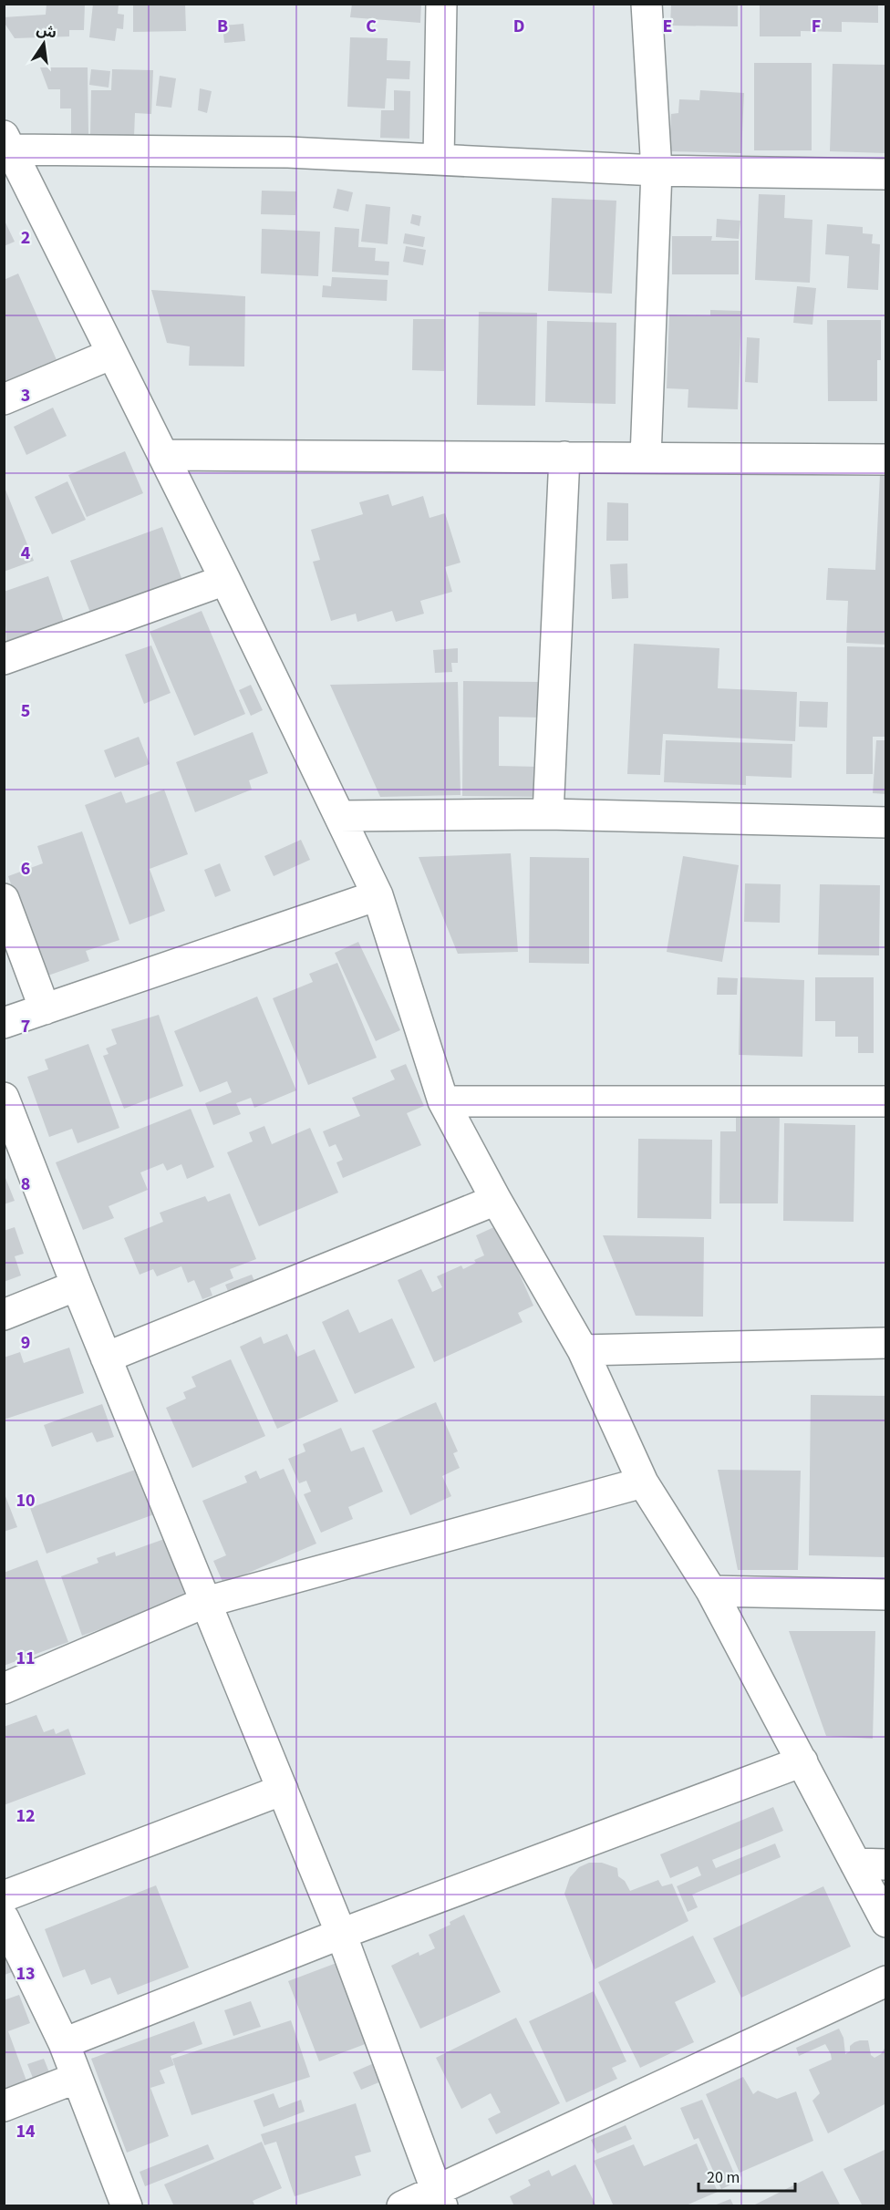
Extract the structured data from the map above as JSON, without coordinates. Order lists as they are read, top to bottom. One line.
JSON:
{"scale_bar":"20 m","north":"top","grid":{"columns":["B","C","D","E","F"],"rows":["2","3","4","5","6","7","8","9","10","11","12","13","14"]}}
